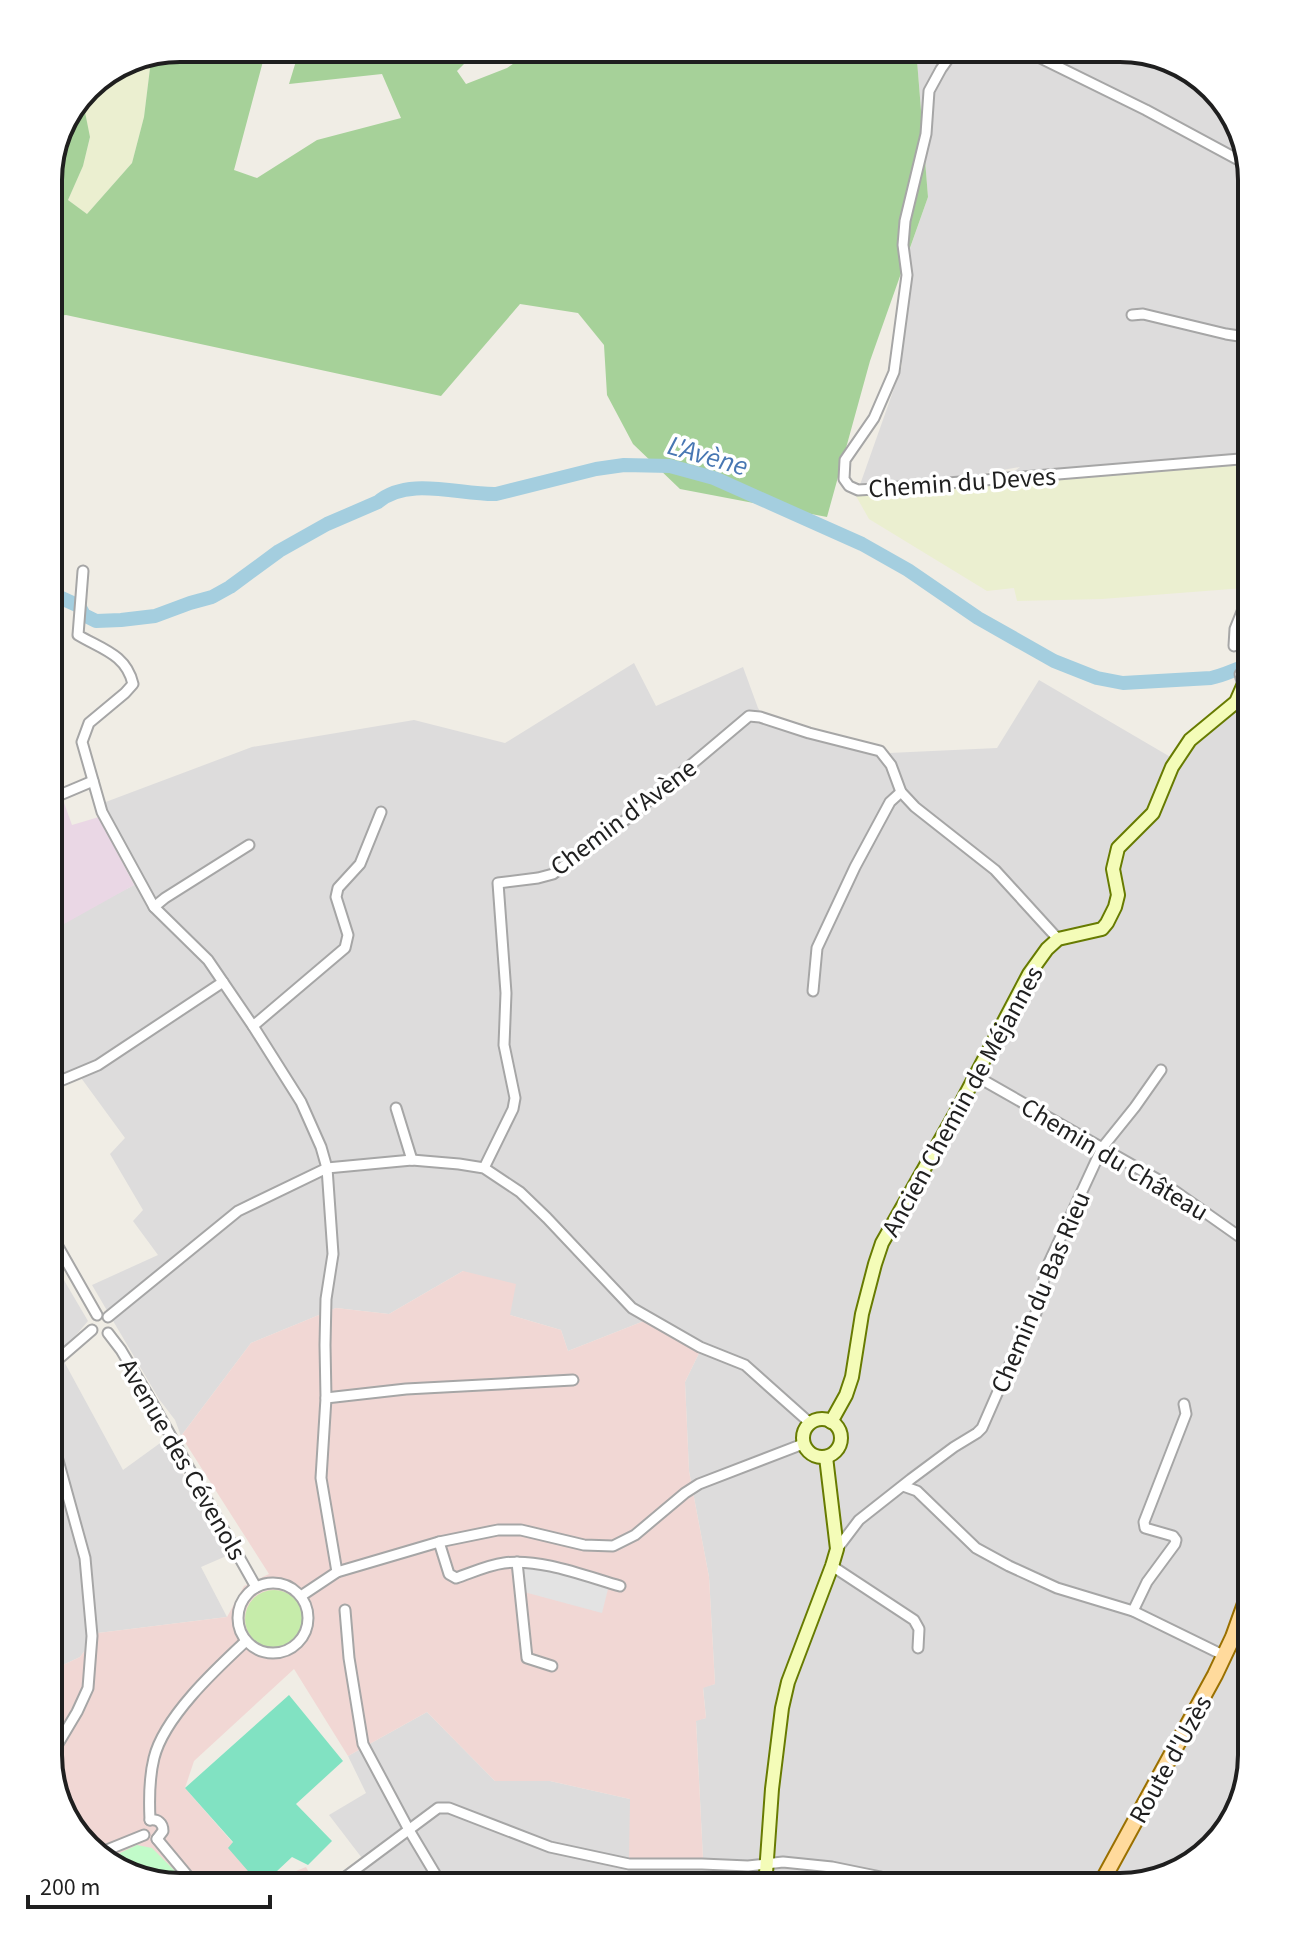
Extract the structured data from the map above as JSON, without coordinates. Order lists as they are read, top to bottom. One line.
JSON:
{"streets":{"main road":["Route d'Uzès"],"street":["Chemin du Deves","Chemin d'Avène","Ancien Chemin de Méjannes","Chemin du Château","Chemin du Bas Rieu","Avenue des Cévenols"]},"crossings":[["Chemin d'Avène","Ancien Chemin de Méjannes"],["Ancien Chemin de Méjannes","Chemin du Château"],["Chemin du Château","Chemin du Bas Rieu"]],"water":["L'Avène"],"scale_bar":"200 m"}
